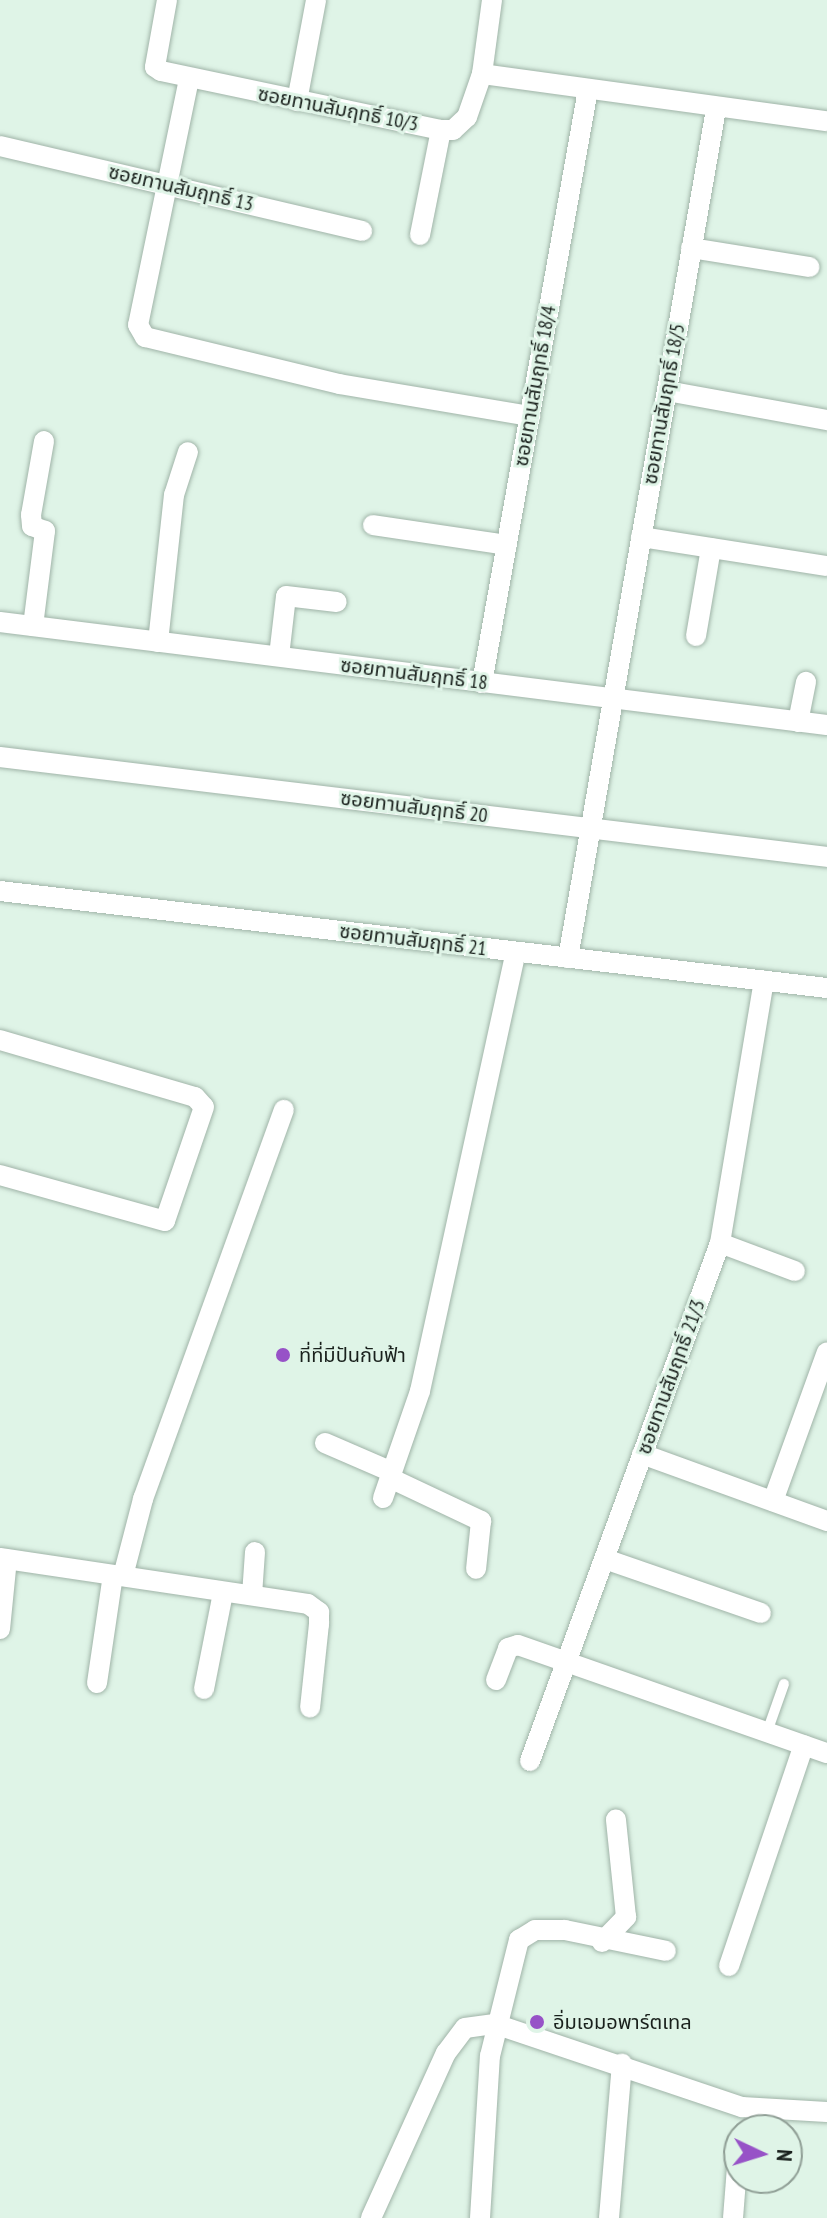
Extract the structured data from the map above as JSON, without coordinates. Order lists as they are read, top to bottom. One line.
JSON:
{"streets":{"street":["ซอยทานสัมฤทธิ์ 10/3","ซอยทานสัมฤทธิ์ 13","ซอยทานสัมฤทธิ์ 18/4","ซอยทานสัมฤทธิ์ 18/5","ซอยทานสัมฤทธิ์ 18","ซอยทานสัมฤทธิ์ 20","ซอยทานสัมฤทธิ์ 21","ซอยทานสัมฤทธิ์ 21/3"]},"crossings":[["ซอยทานสัมฤทธิ์ 18/4","ซอยทานสัมฤทธิ์ 18"],["ซอยทานสัมฤทธิ์ 18/5","ซอยทานสัมฤทธิ์ 18"],["ซอยทานสัมฤทธิ์ 18/5","ซอยทานสัมฤทธิ์ 20"],["ซอยทานสัมฤทธิ์ 18/5","ซอยทานสัมฤทธิ์ 21"],["ซอยทานสัมฤทธิ์ 21","ซอยทานสัมฤทธิ์ 21/3"]],"places":["ที่ที่มีปันกับฟ้า","อิ่มเอมอพาร์ตเทล"],"north":"right"}
